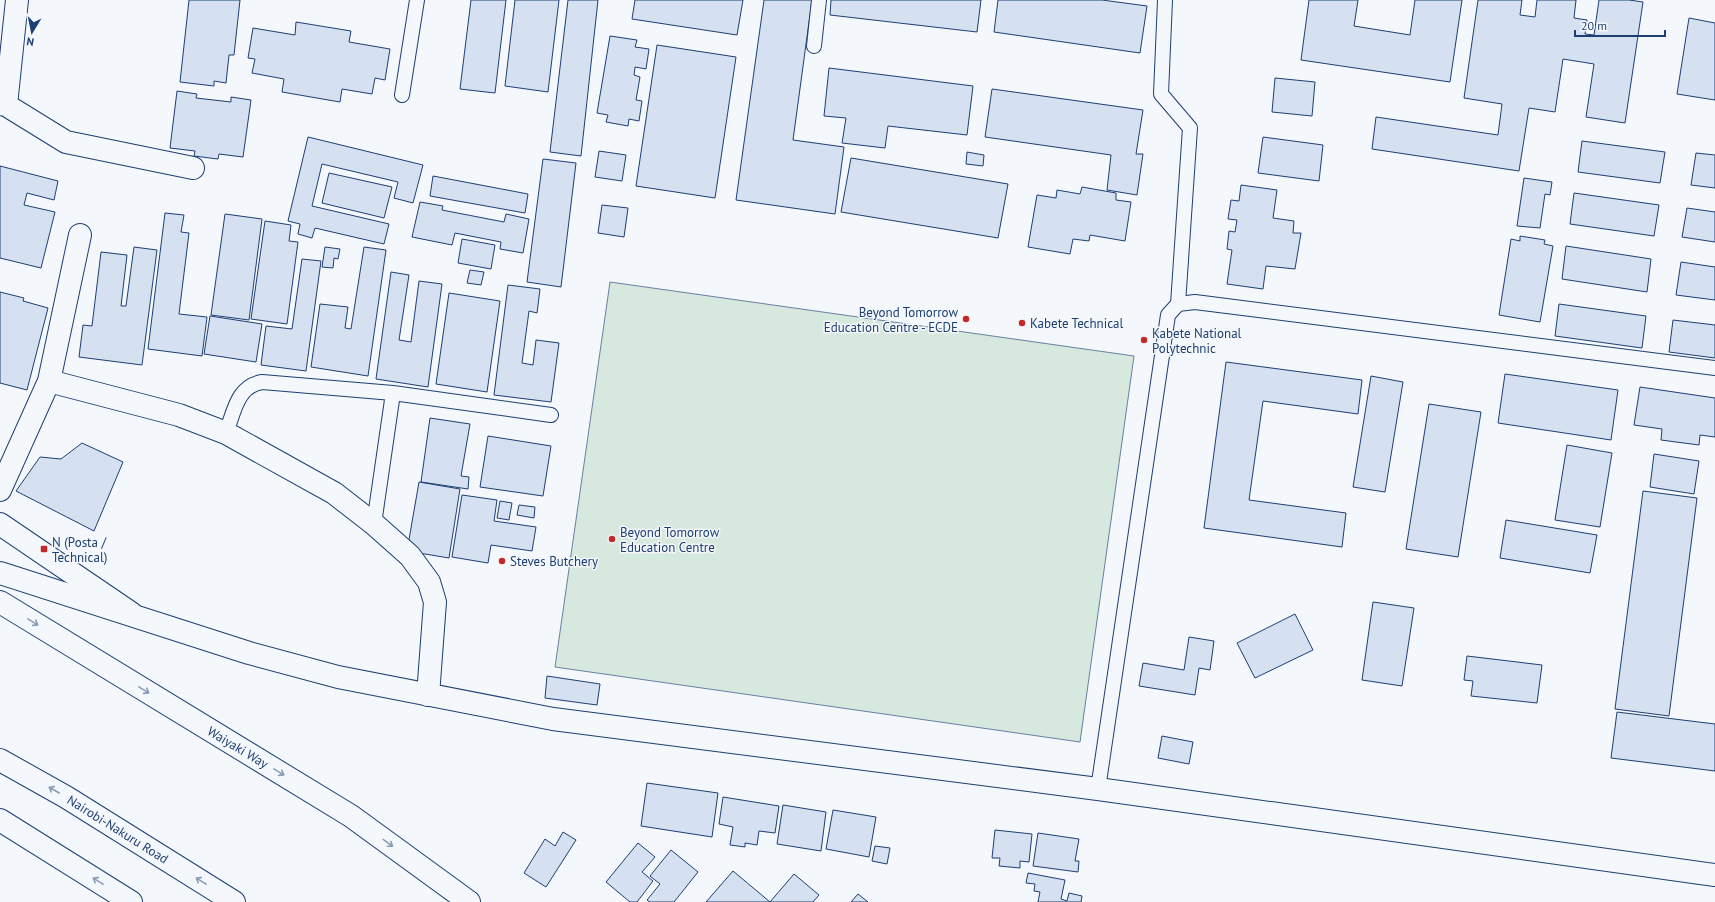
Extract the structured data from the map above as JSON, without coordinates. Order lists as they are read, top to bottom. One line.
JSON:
{"streets":{"main road":["Waiyaki Way","Nairobi-Nakuru Road"]},"places":{"other":["Beyond Tomorrow Education Centre - ECDE","Kabete Technical","Kabete National Polytechnic","Beyond Tomorrow Education Centre","Steves Butchery"],"transit":["N (Posta / Technical)"]},"scale_bar":"20 m","north":"bottom"}
